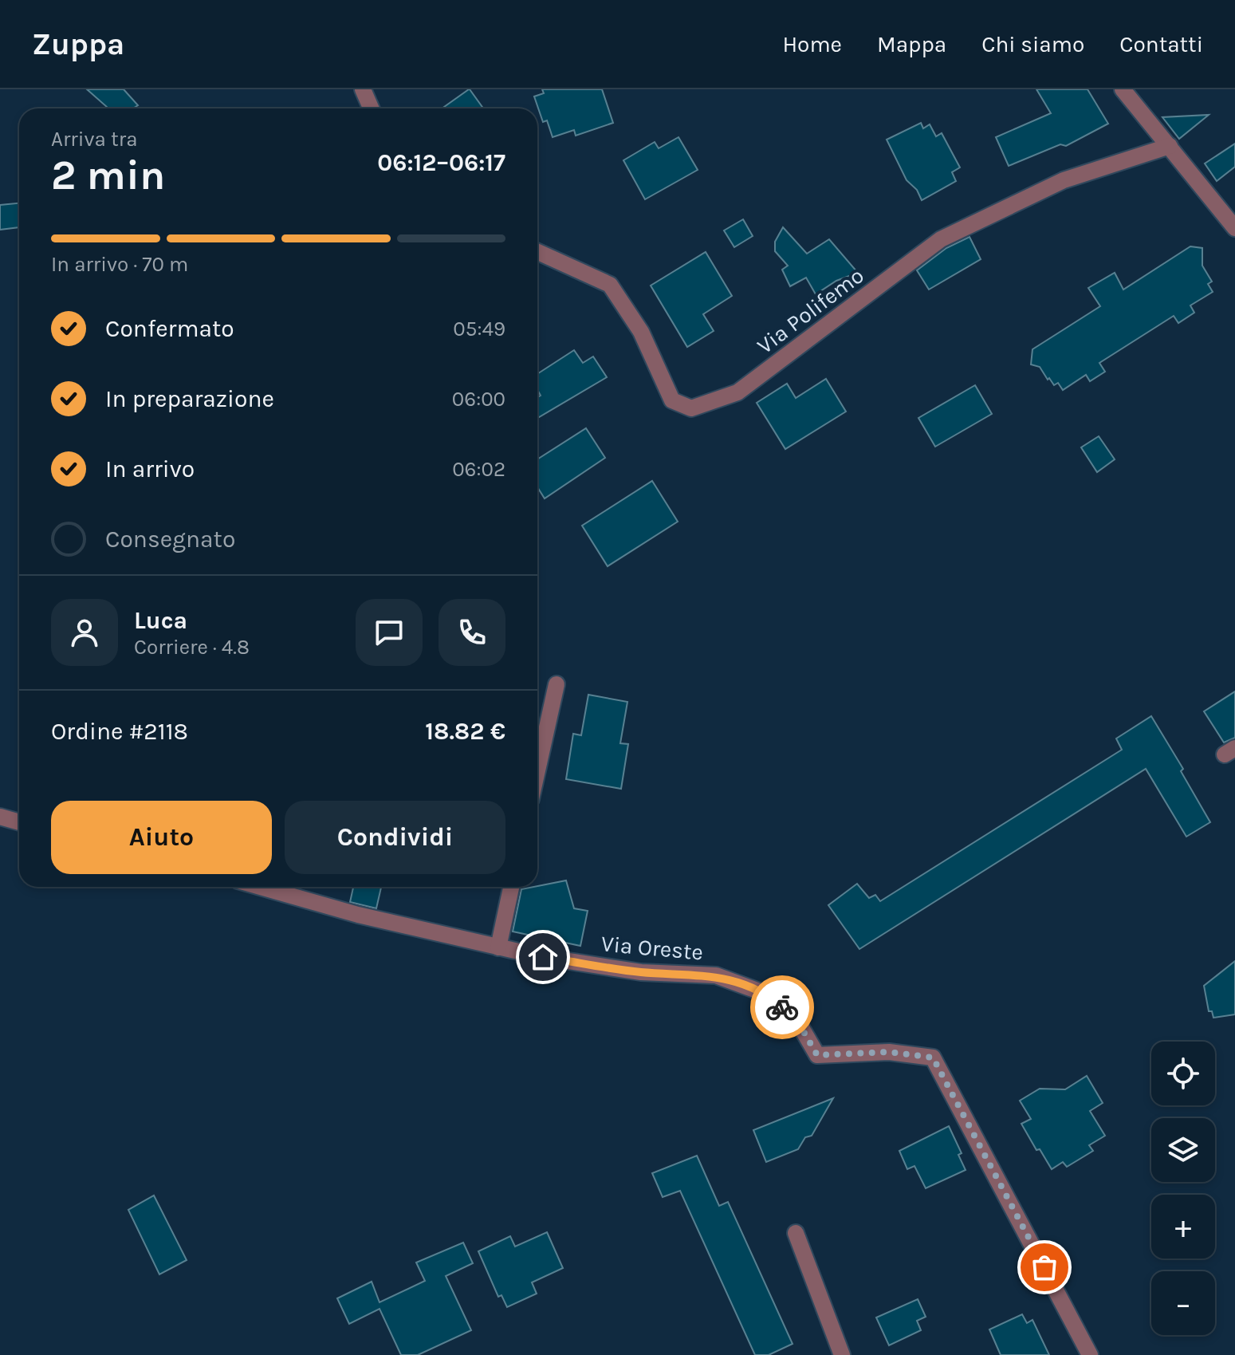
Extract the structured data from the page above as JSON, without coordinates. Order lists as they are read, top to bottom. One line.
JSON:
{"streets":{"street":["Via Polifemo","Via Oreste"]},"page":{"header":"Zuppa","nav":["Home","Mappa","Chi siamo","Contatti"],"heading":["2 min","Arriva tra","06:12–06:17"],"panel":["Luca","Corriere · 4.8","Ordine #2118","18.82 €"],"bar":"In arrivo · 70 m","list":[["Confermato","05:49"],["In preparazione","06:00"],["In arrivo","06:02"],"Consegnato"],"buttons":["Aiuto","Condividi"],"map_buttons":["+","−"]}}
